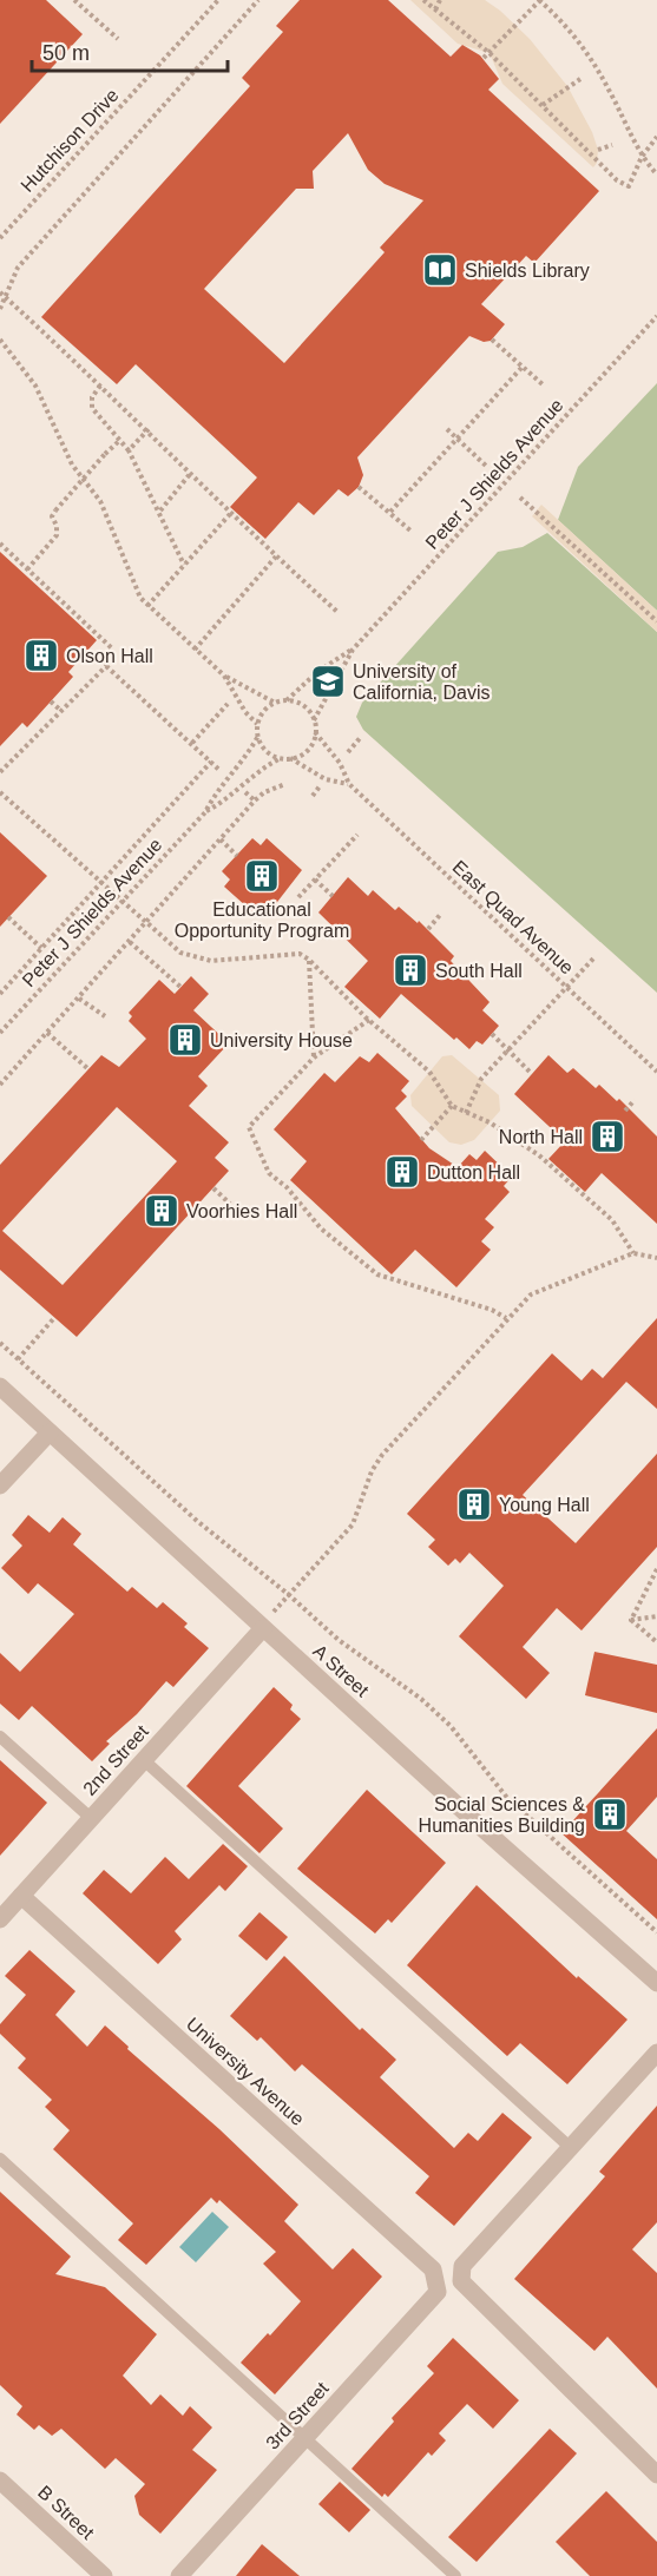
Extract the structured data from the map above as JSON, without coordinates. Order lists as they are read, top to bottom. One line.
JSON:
{"streets":{"street":["A Street","2nd Street","University Avenue","3rd Street","B Street"],"path":["Hutchison Drive","Peter J Shields Avenue","East Quad Avenue"]},"crossings":[["Peter J Shields Avenue","East Quad Avenue"],["A Street","2nd Street"],["2nd Street","University Avenue"],["University Avenue","3rd Street"]],"places":{"library":["Shields Library"],"building":["Olson Hall","Educational Opportunity Program","South Hall","University House","North Hall","Dutton Hall","Voorhies Hall","Young Hall","Social Sciences & Humanities Building"],"school or university":["University of California, Davis"]},"scale_bar":"50 m"}
